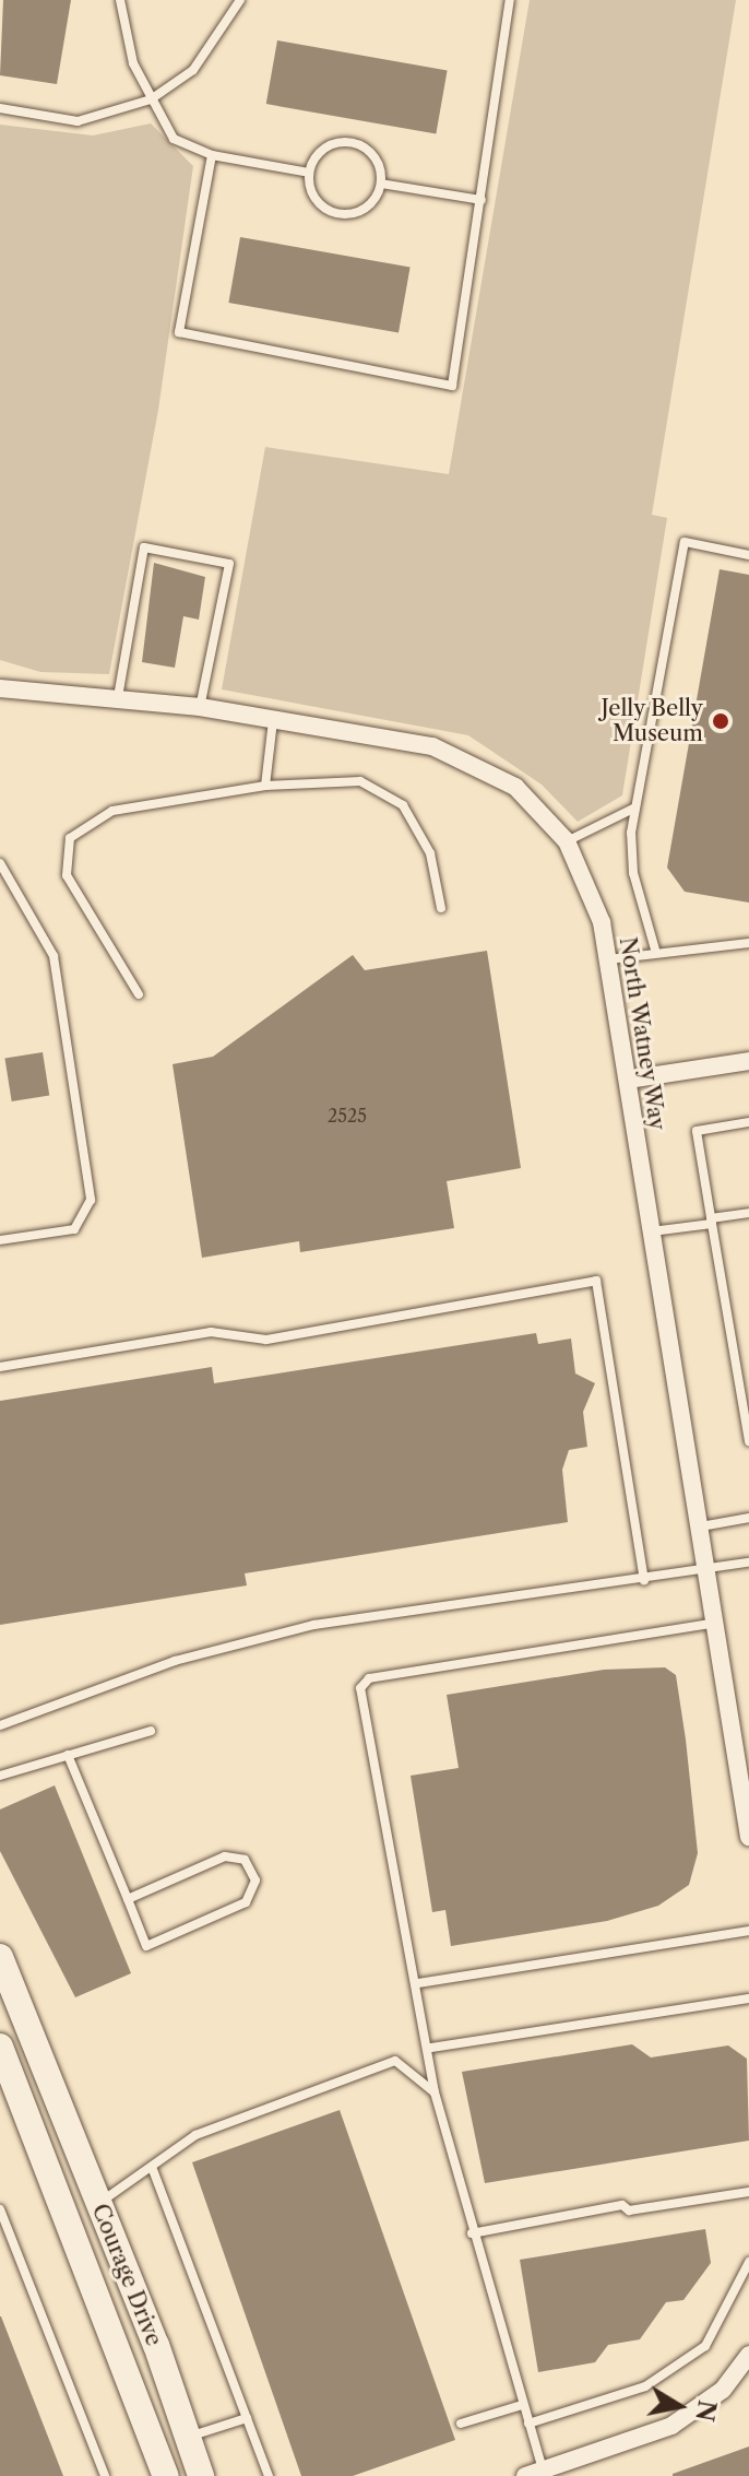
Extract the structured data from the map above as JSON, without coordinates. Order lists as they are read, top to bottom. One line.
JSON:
{"streets":{"street":["North Watney Way","Courage Drive"]},"places":["Jelly Belly Museum"],"house_numbers":["2525"],"north":"right"}
